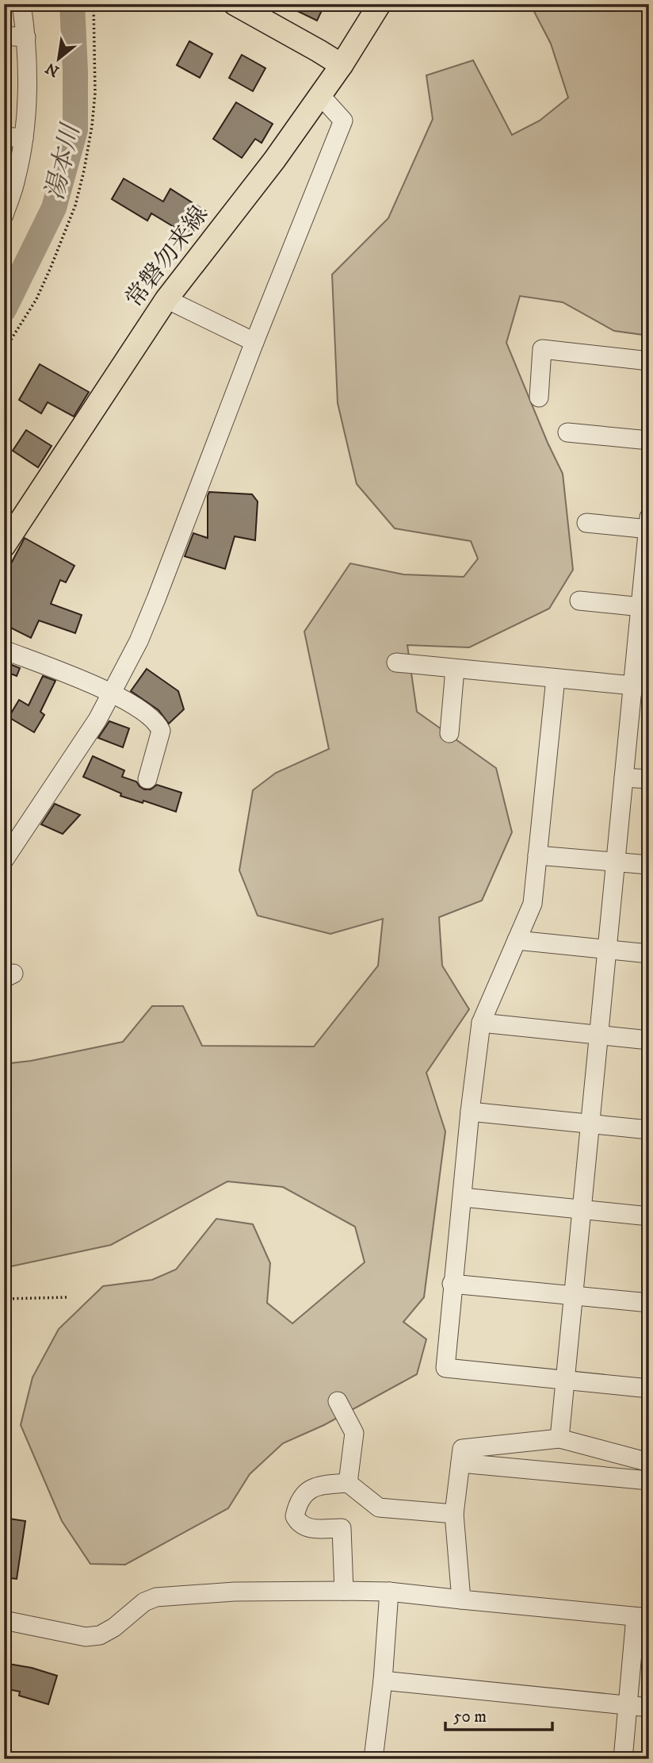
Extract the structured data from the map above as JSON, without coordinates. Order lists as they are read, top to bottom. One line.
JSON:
{"streets":{"main road":["常磐勿来線"]},"water":["湯本川"],"scale_bar":"50 m","north":"bottom left"}
